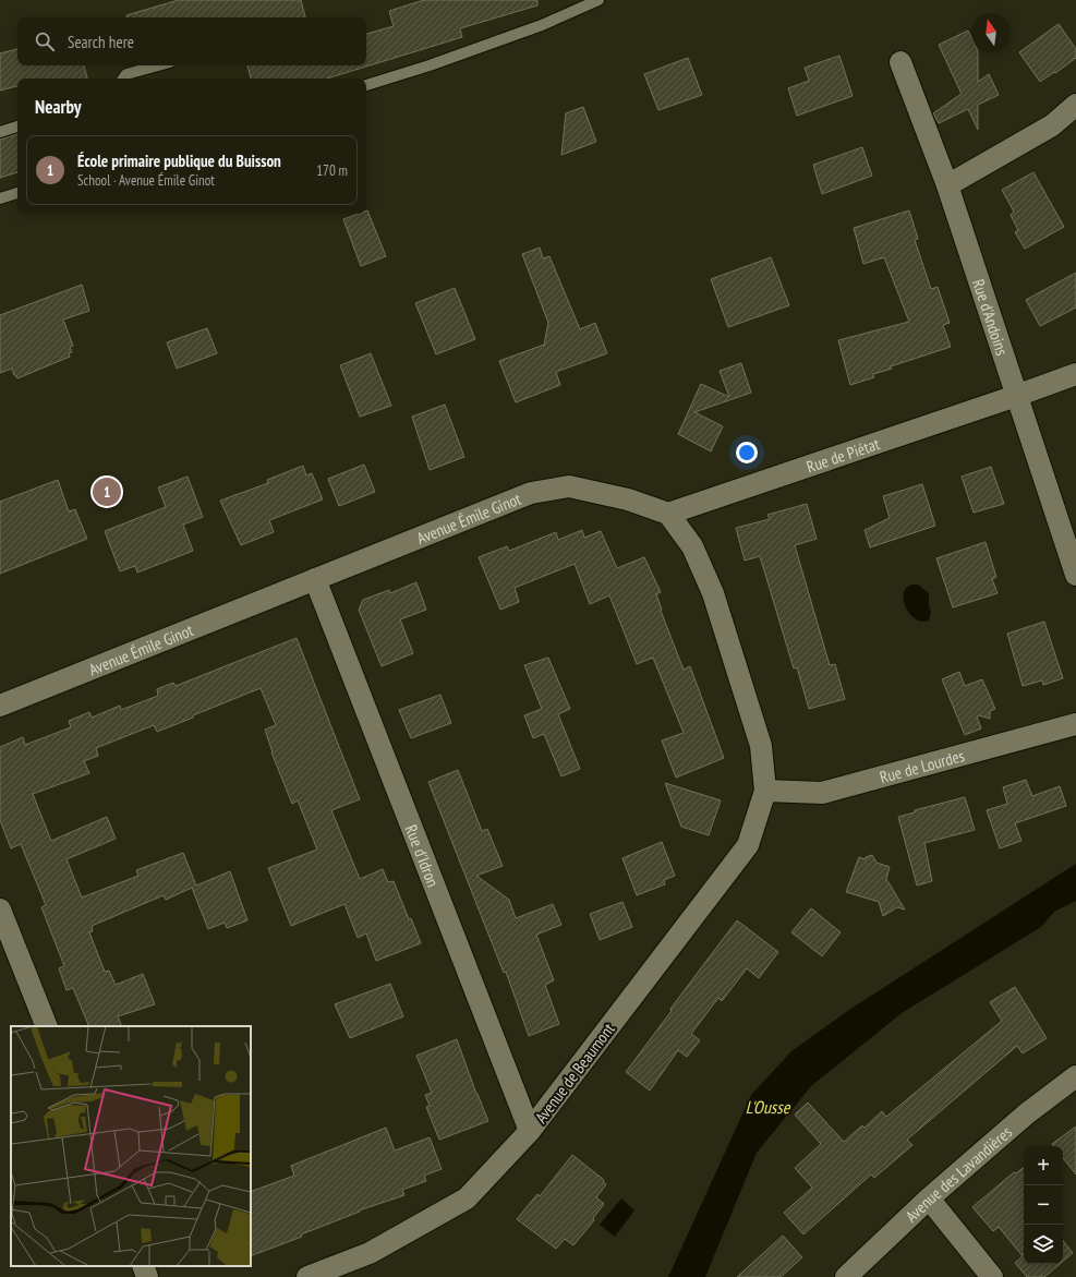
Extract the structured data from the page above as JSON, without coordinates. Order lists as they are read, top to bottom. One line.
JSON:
{"streets":{"street":["Rue d'Andoins","Rue de Piétat","Avenue Émile Ginot","Rue de Lourdes","Rue d'Idron","Avenue de Beaumont","Avenue des Lavandières"]},"crossings":[["Rue d'Andoins","Rue de Piétat"],["Rue de Piétat","Avenue Émile Ginot"],["Avenue Émile Ginot","Rue d'Idron"],["Rue de Lourdes","Avenue de Beaumont"],["Rue d'Idron","Avenue de Beaumont"]],"water":["L'Ousse"],"north":"top","page":{"search":"Search here","heading":"Nearby","list":[{"mark":"1","name":"École primaire publique du Buisson","note":"School · Avenue Émile Ginot","value":"170 m"}],"pins":"1","map_buttons":["+","−"]}}
